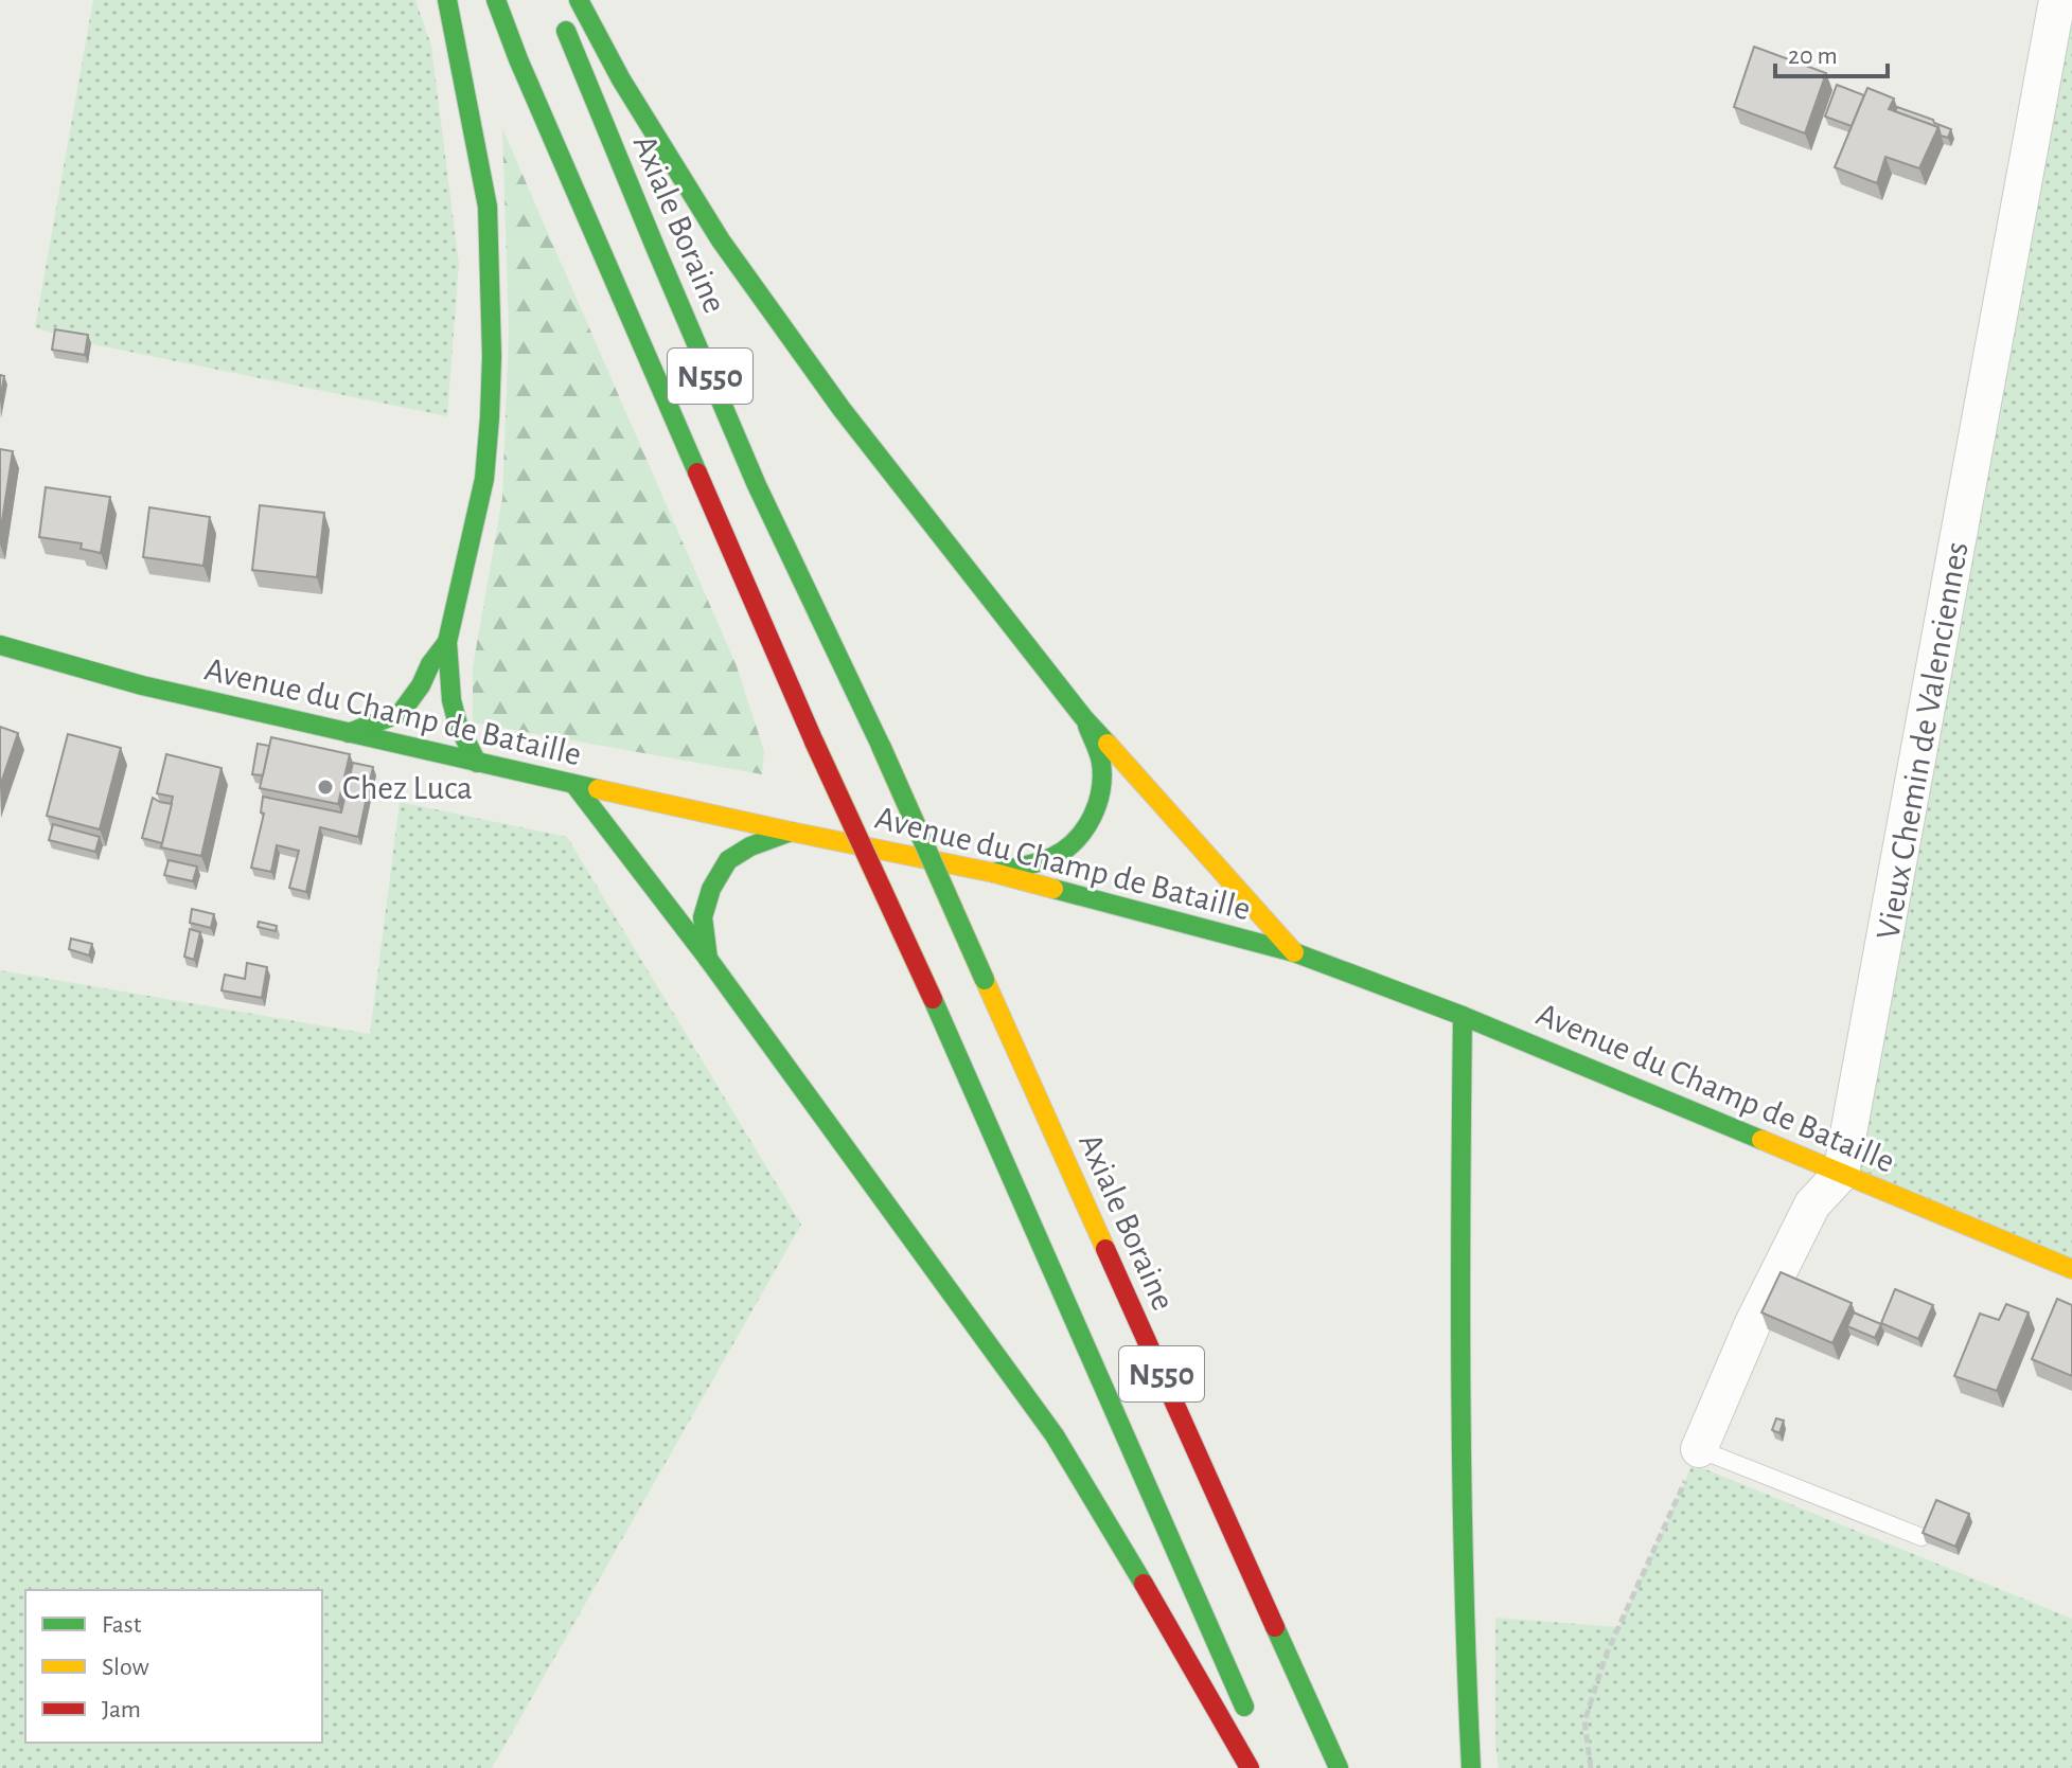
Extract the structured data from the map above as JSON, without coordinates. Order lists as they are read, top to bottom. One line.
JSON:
{"streets":{"main road":["Axiale Boraine","N550","Avenue du Champ de Bataille"],"street":["Vieux Chemin de Valenciennes"]},"crossings":[["Avenue du Champ de Bataille","Vieux Chemin de Valenciennes"]],"places":["Chez Luca"],"legend":["Fast","Slow","Jam"],"scale_bar":"20 m"}
